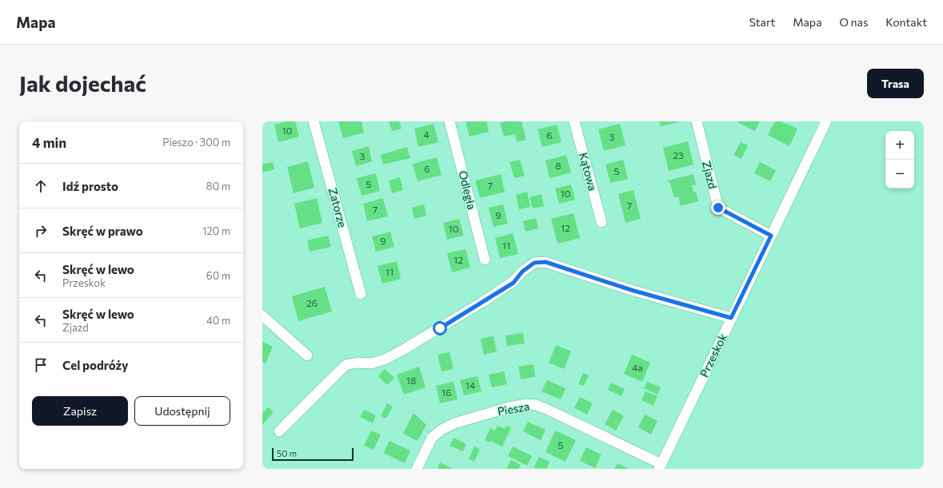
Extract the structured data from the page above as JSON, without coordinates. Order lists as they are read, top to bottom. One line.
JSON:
{"streets":{"street":["Kątowa","Zjazd","Odległa","Zatorze","Przeskok","Piesza"]},"crossings":[["Zjazd","Przeskok"],["Przeskok","Piesza"]],"house_numbers":["10","4","6","3","23","3","8","6","5","5","7","10","7","7","9","12","10","9","11","12","11","26","4a","18","14","16","5"],"scale_bar":"50 m","page":{"header":"Mapa","nav":["Start","Mapa","O nas","Kontakt"],"buttons":["Trasa",["Zapisz","Udostępnij"]],"title":"Jak dojechać","heading":["4 min","Pieszo · 300 m"],"map_buttons":["+","−"],"list":[["Idź prosto","80 m"],["Skręć w prawo","120 m"],["Skręć w lewo","Przeskok","60 m"],["Skręć w lewo","Zjazd","40 m"],"Cel podróży"],"scale":"50 m"}}
